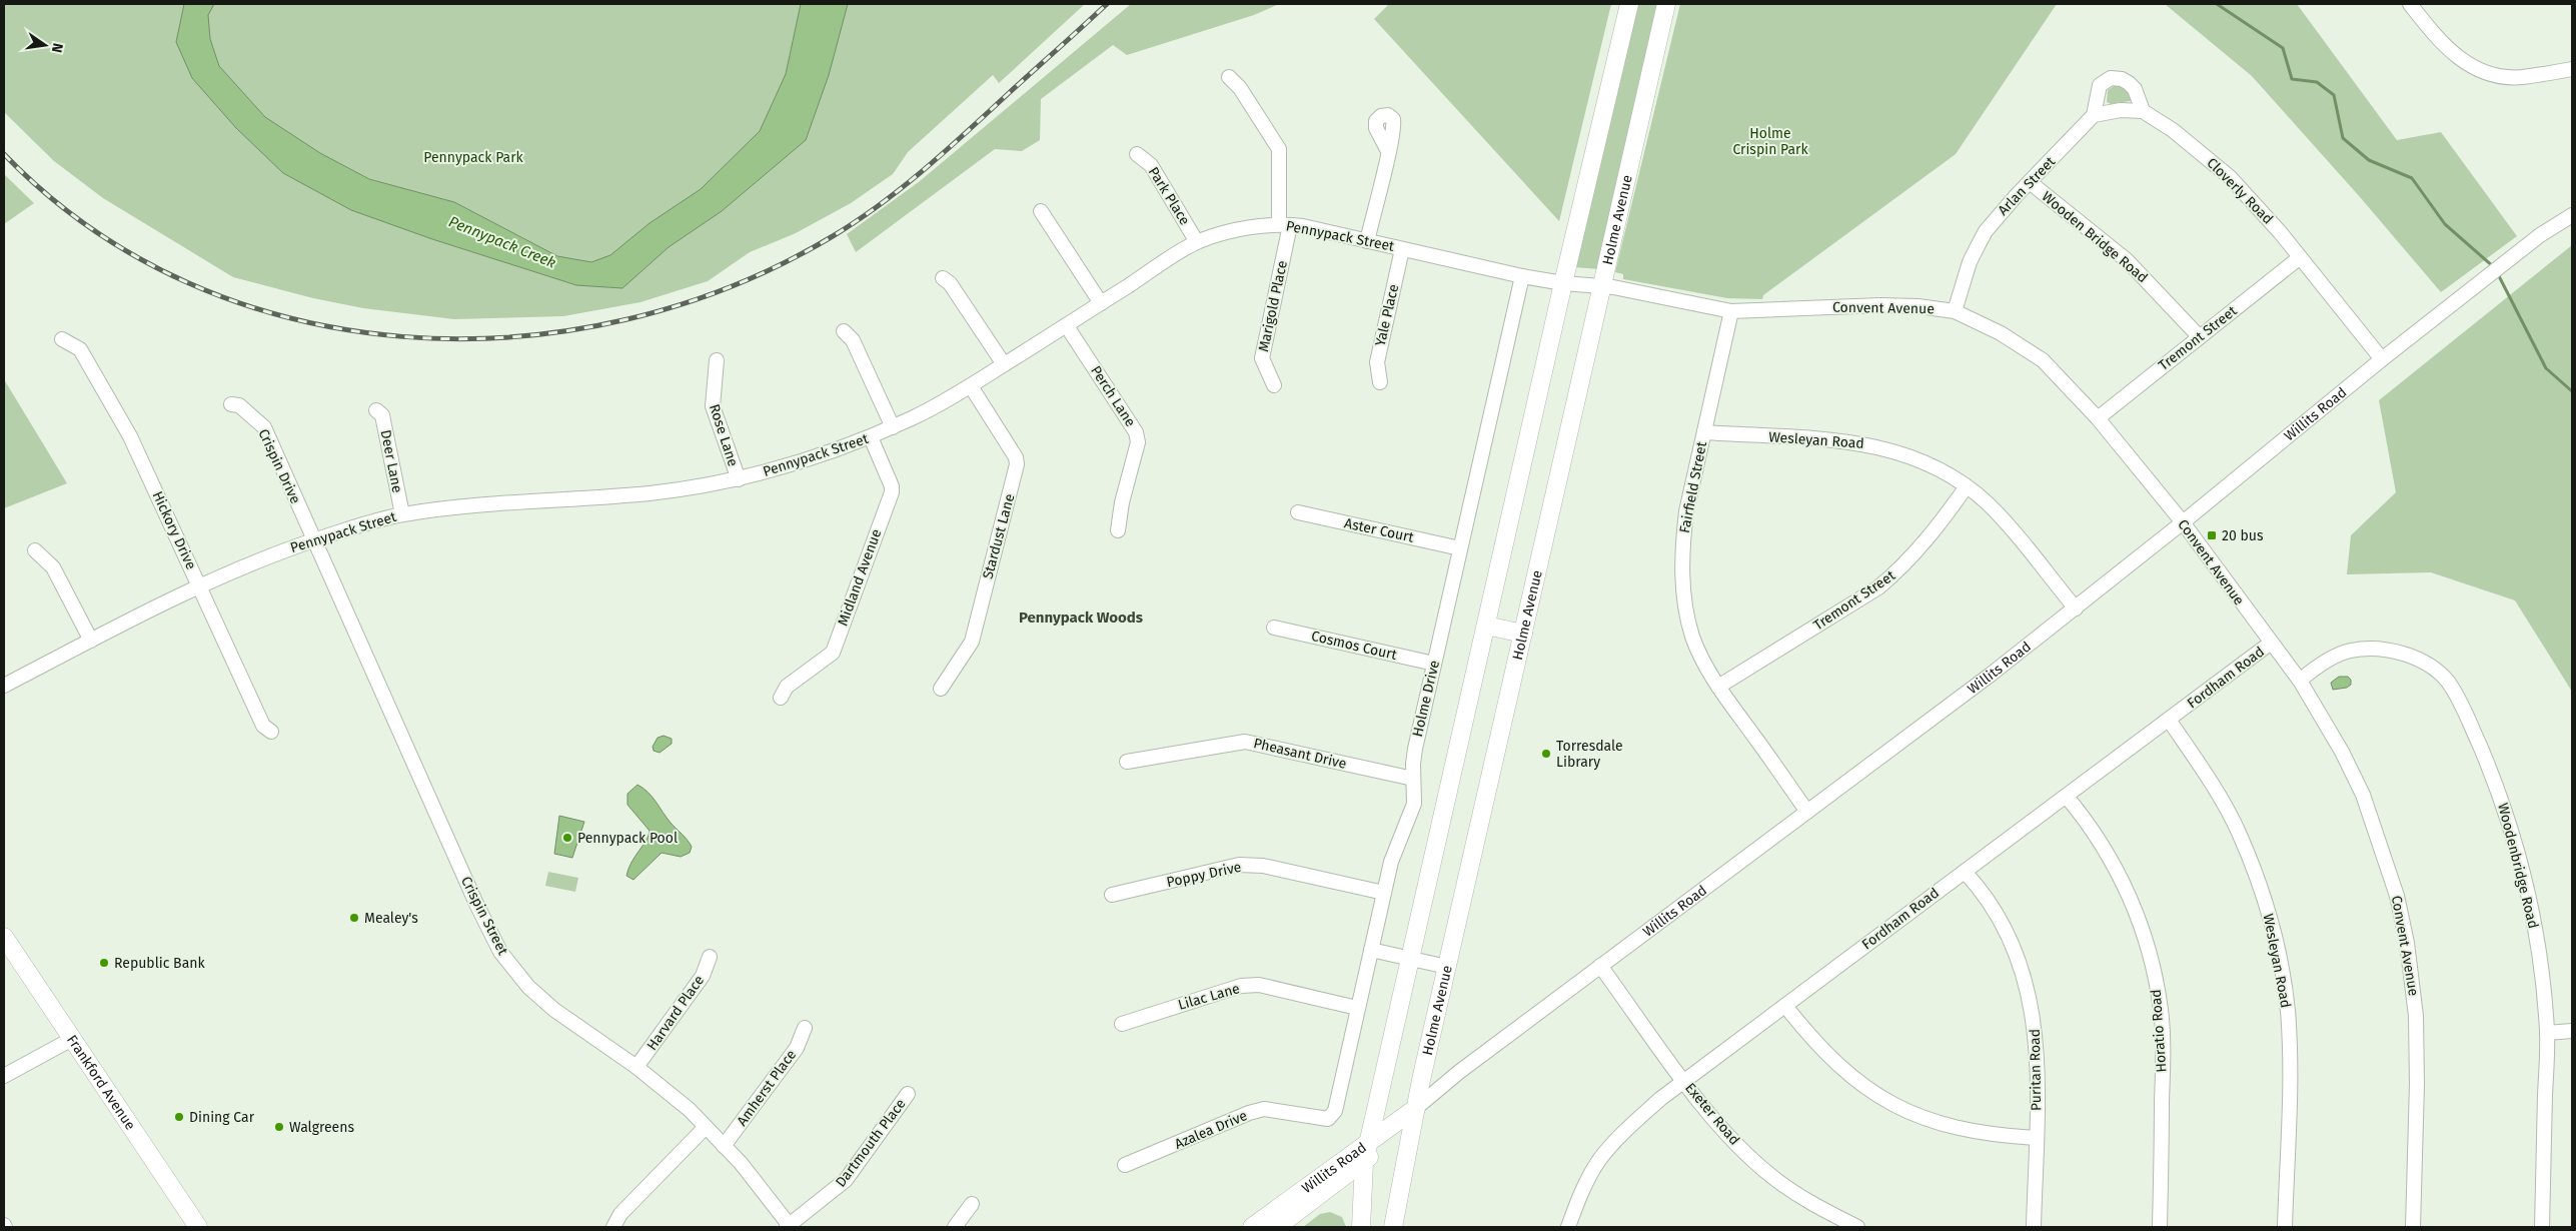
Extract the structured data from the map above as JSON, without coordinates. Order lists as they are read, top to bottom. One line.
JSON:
{"streets":{"main road":["Holme Avenue","Willits Road","Frankford Avenue"],"street":["Arlan Street","Cloverly Road","Park Place","Pennypack Street","Wooden Bridge Road","Marigold Place","Convent Avenue","Yale Place","Tremont Street","Perch Lane","Rose Lane","Wesleyan Road","Deer Lane","Crispin Drive","Fairfield Street","Hickory Drive","Aster Court","Stardust Lane","Midland Avenue","Cosmos Court","Fordham Road","Holme Drive","Pheasant Drive","Woodenbridge Road","Poppy Drive","Crispin Street","Lilac Lane","Harvard Place","Horatio Road","Puritan Road","Amherst Place","Exeter Road","Azalea Drive","Dartmouth Place"]},"crossings":[["Arlan Street","Wooden Bridge Road"],["Arlan Street","Convent Avenue"],["Cloverly Road","Tremont Street"],["Cloverly Road","Willits Road"],["Park Place","Pennypack Street"],["Holme Avenue","Pennypack Street"],["Holme Avenue","Convent Avenue"],["Holme Avenue","Willits Road"],["Pennypack Street","Marigold Place"],["Pennypack Street","Convent Avenue"],["Pennypack Street","Yale Place"],["Pennypack Street","Perch Lane"],["Pennypack Street","Rose Lane"],["Pennypack Street","Deer Lane"],["Pennypack Street","Crispin Drive"],["Pennypack Street","Hickory Drive"],["Pennypack Street","Stardust Lane"],["Pennypack Street","Midland Avenue"],["Pennypack Street","Holme Drive"],["Pennypack Street","Crispin Street"],["Wooden Bridge Road","Tremont Street"],["Convent Avenue","Tremont Street"],["Convent Avenue","Willits Road"],["Convent Avenue","Fairfield Street"],["Convent Avenue","Fordham Road"],["Convent Avenue","Woodenbridge Road"],["Tremont Street","Wesleyan Road"],["Tremont Street","Fairfield Street"],["Willits Road","Wesleyan Road"],["Willits Road","Fairfield Street"],["Willits Road","Exeter Road"],["Wesleyan Road","Fairfield Street"],["Wesleyan Road","Fordham Road"],["Crispin Drive","Crispin Street"],["Aster Court","Holme Drive"],["Cosmos Court","Holme Drive"],["Fordham Road","Horatio Road"],["Fordham Road","Puritan Road"],["Fordham Road","Exeter Road"],["Holme Drive","Pheasant Drive"],["Holme Drive","Poppy Drive"],["Holme Drive","Lilac Lane"],["Holme Drive","Azalea Drive"],["Crispin Street","Harvard Place"],["Crispin Street","Amherst Place"],["Crispin Street","Dartmouth Place"]],"districts":["Pennypack Woods"],"water":["Pennypack Creek"],"parks":["Holme Crispin Park","Pennypack Park"],"places":{"transit":["20 bus"],"other":["Torresdale Library","Pennypack Pool","Mealey's","Republic Bank","Dining Car","Walgreens"]},"north":"right"}
